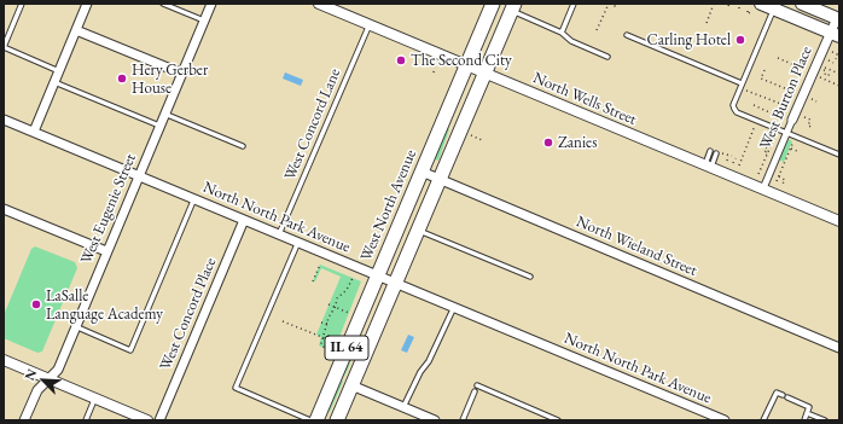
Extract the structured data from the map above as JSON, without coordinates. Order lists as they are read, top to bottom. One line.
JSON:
{"streets":{"main road":["West North Avenue","IL 64"],"street":["West Burton Place","North Wells Street","West Eugenie Street","North North Park Avenue","North Wieland Street","West Concord Place"],"lane":["West Concord Lane"]},"crossings":[["West Burton Place","North Wells Street"],["North Wells Street","West Concord Lane"],["North Wells Street","West North Avenue"],["North Wells Street","IL 64"],["West Concord Lane","North North Park Avenue"],["West North Avenue","North North Park Avenue"],["West North Avenue","North Wieland Street"],["West Eugenie Street","North North Park Avenue"],["North North Park Avenue","West Concord Place"],["North North Park Avenue","IL 64"],["North Wieland Street","IL 64"]],"places":["Carling Hotel","The Second City","Hery Gerber House","Zanies","LaSalle Language Academy"],"north":"top left"}
